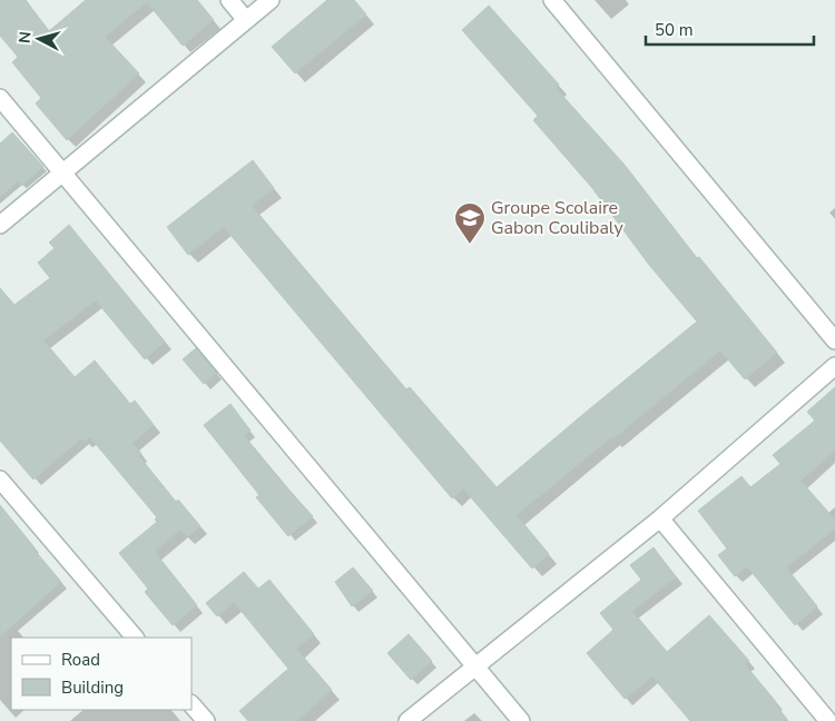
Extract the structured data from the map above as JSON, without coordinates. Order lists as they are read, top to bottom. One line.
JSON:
{"places":{"school or university":["Groupe Scolaire Gabon Coulibaly"]},"legend":["Road","Building"],"scale_bar":"50 m","north":"left"}
